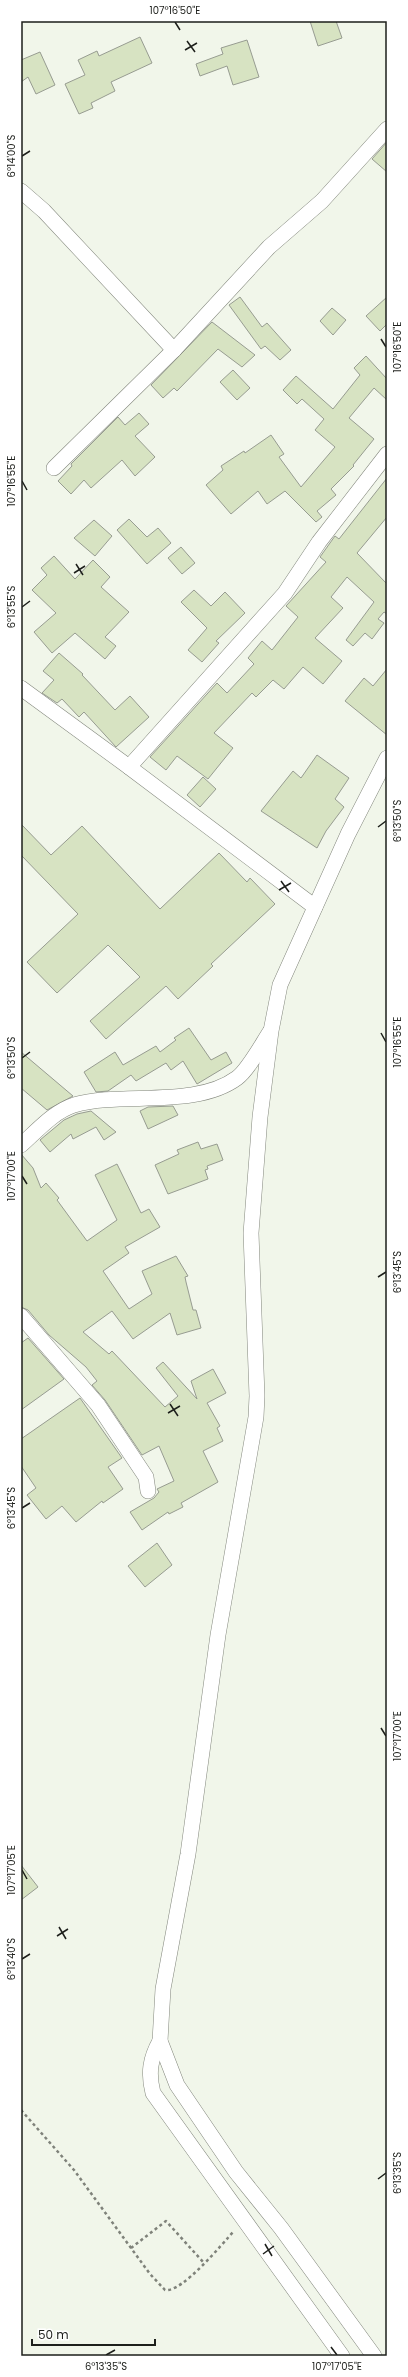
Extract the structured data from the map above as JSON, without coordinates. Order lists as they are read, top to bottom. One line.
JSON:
{"scale_bar":"50 m","coordinates":["107°16'50\"E","6°14'00\"S","107°16'55\"E","6°13'55\"S","6°13'50\"S","107°17'00\"E","6°13'45\"S","107°17'05\"E","6°13'40\"S","6°13'35\"S"]}
